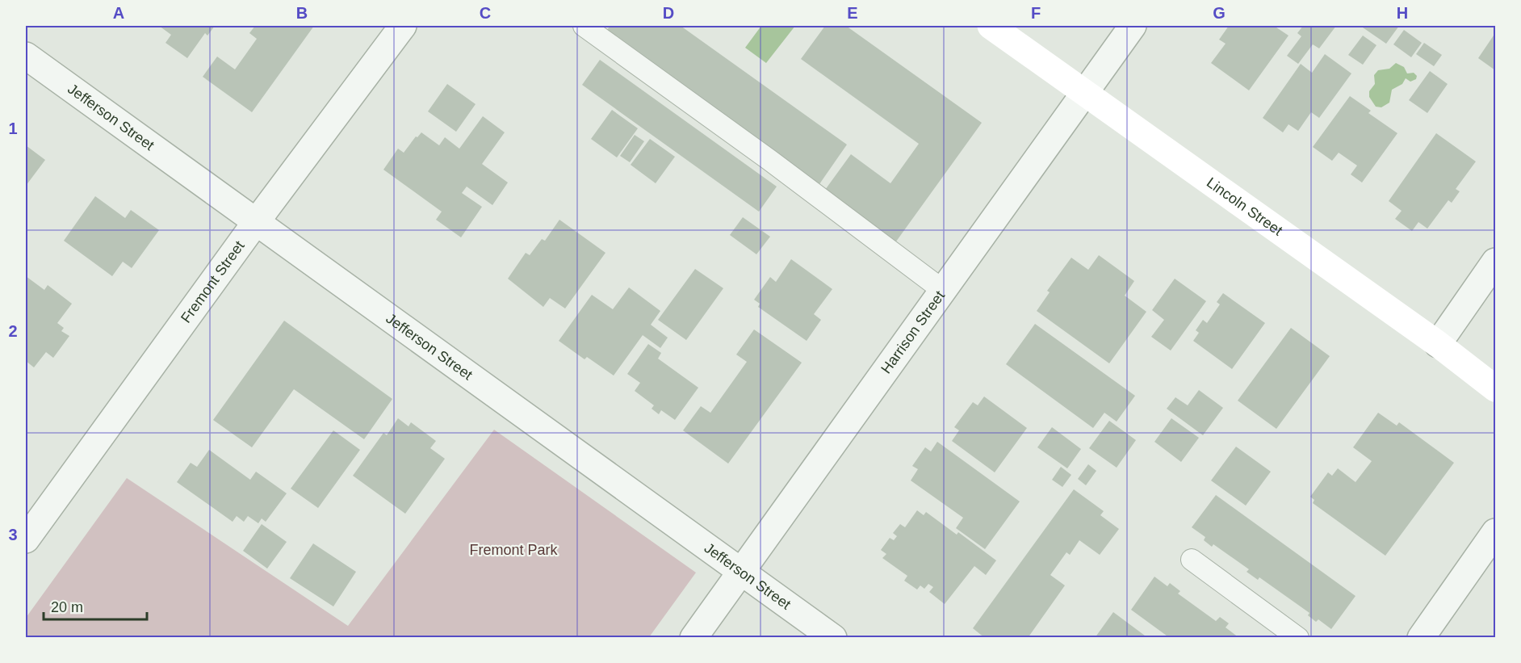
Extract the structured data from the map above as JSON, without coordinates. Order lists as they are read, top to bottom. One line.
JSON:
{"streets":{"main road":["Lincoln Street"],"street":["Jefferson Street","Fremont Street","Harrison Street"]},"crossings":[["Jefferson Street","Fremont Street"],["Jefferson Street","Harrison Street"],["Lincoln Street","Harrison Street"]],"parks":["Fremont Park"],"scale_bar":"20 m","grid":{"columns":["A","B","C","D","E","F","G","H"],"rows":["1","2","3"]}}
